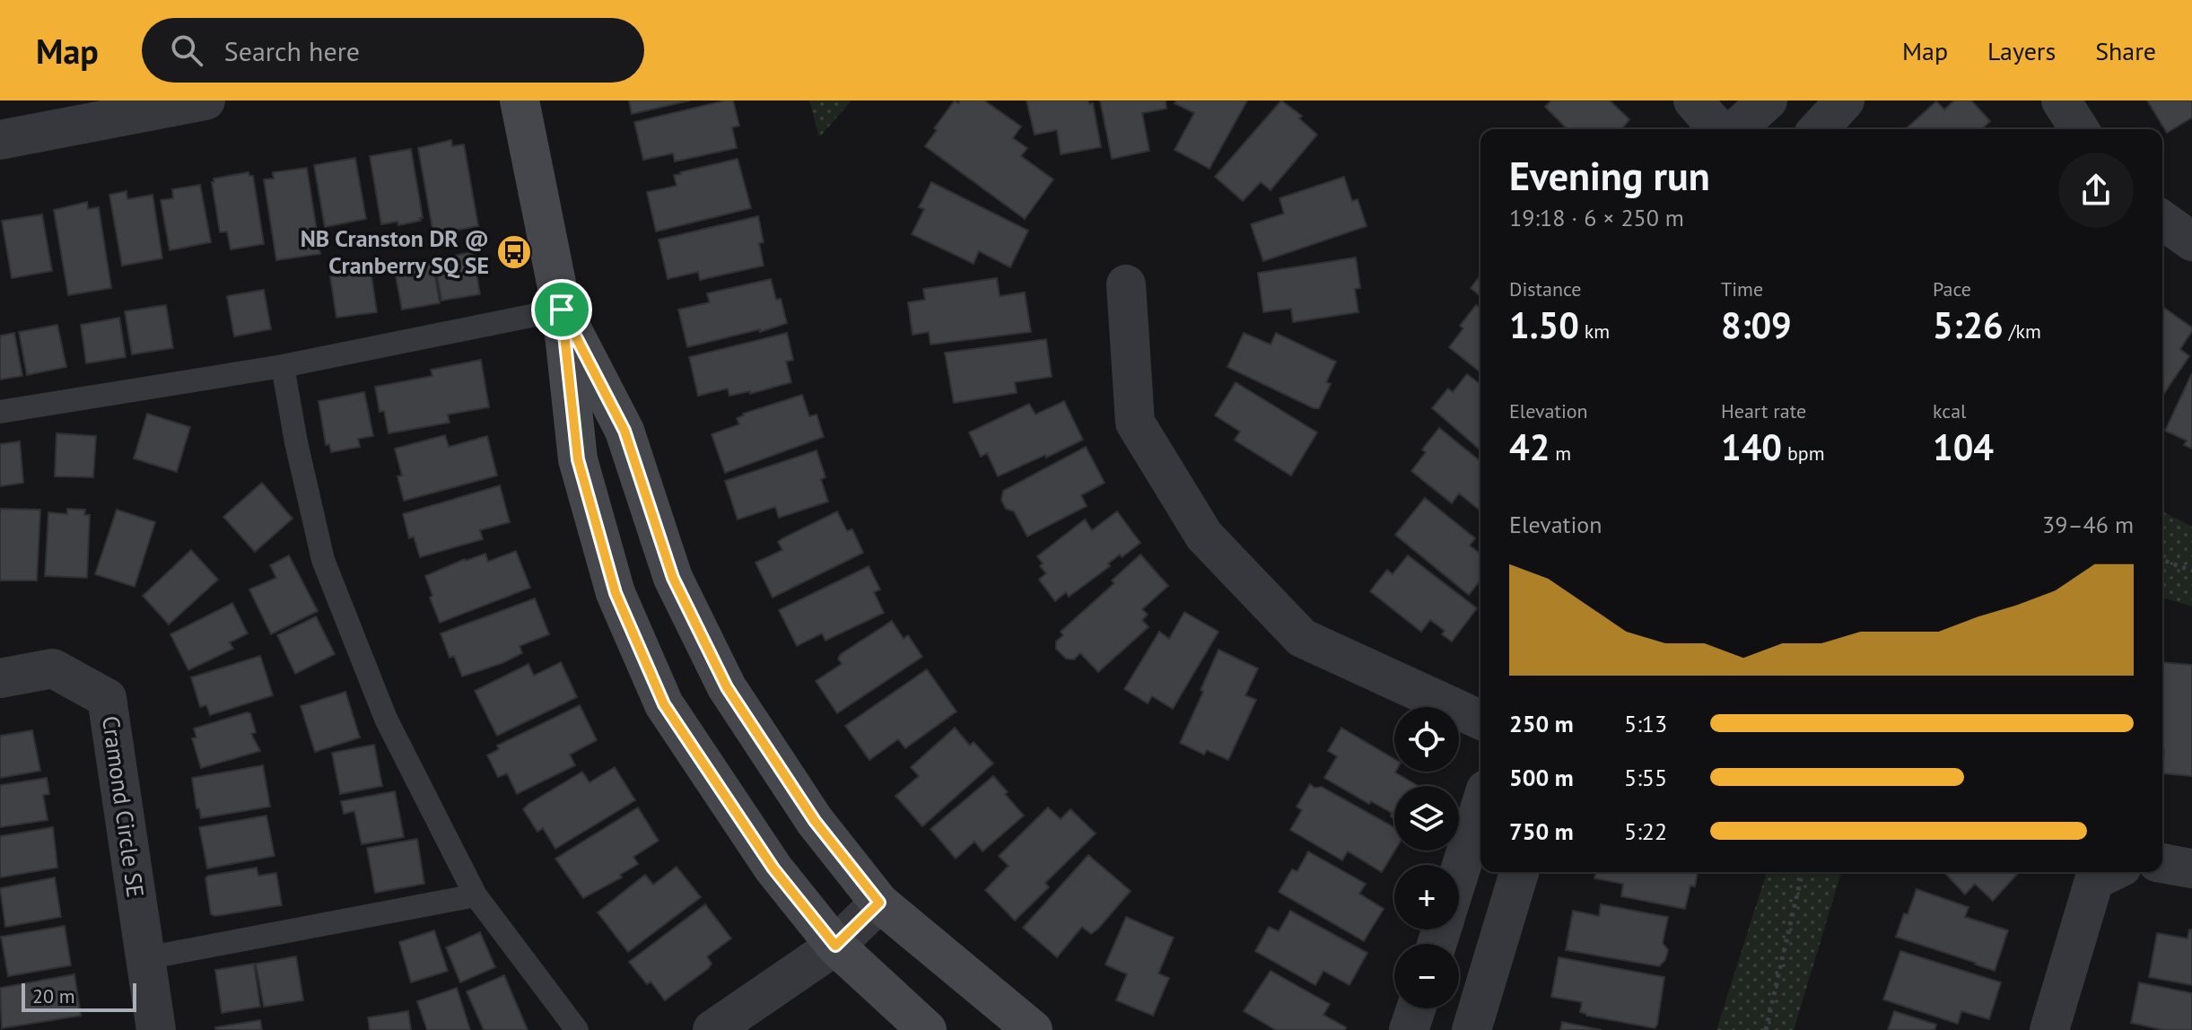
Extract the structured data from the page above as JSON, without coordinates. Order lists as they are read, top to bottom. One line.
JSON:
{"streets":{"street":["Cramond Circle SE"]},"places":{"bus stop":["NB Cranston DR @ Cranberry SQ SE"]},"scale_bar":"20 m","page":{"header":"Map","search":"Search here","nav":["Map","Layers","Share"],"heading":["Evening run","19:18 · 6 × 250 m"],"stats":[["Distance","1.50 km"],["Time","8:09"],["Pace","5:26 /km"],["Elevation","42 m"],["Heart rate","140 bpm"],["kcal","104"]],"chart":["Elevation","39–46 m"],"list":[{"name":"250 m","note":"5:13"},{"name":"500 m","note":"5:55"},{"name":"750 m","note":"5:22"}],"map_buttons":["+","−"],"scale":"20 m"}}
